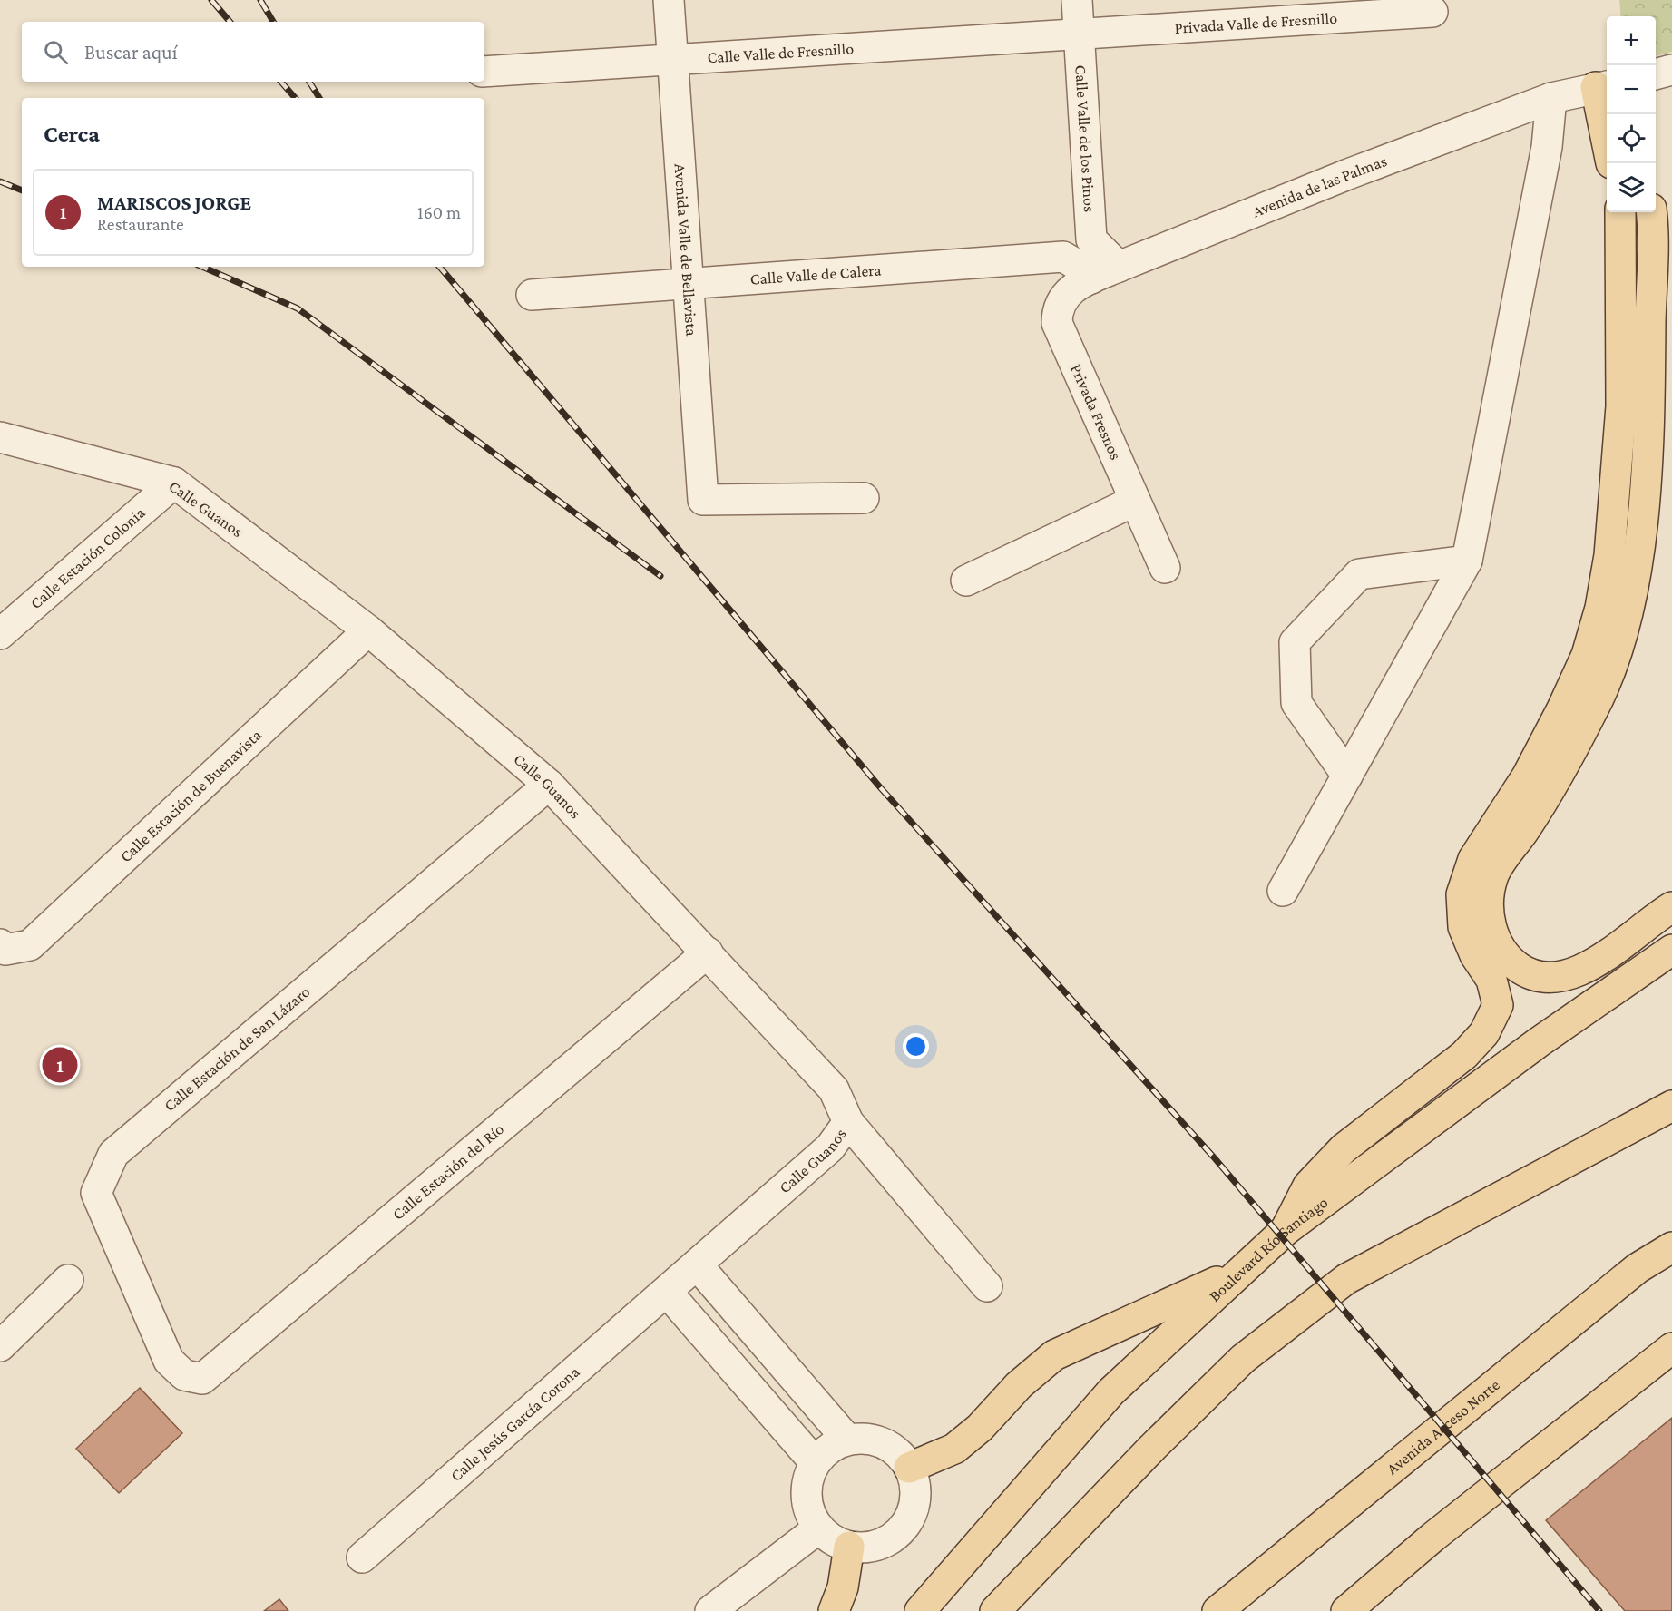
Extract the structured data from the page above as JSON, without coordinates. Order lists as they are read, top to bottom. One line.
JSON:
{"streets":{"main road":["Boulevard Río Santiago","Avenida Acceso Norte"],"street":["Privada Valle de Fresnillo","Calle Valle de Fresnillo","Calle Valle de los Pinos","Avenida de las Palmas","Avenida Valle de Bellavista","Calle Valle de Calera","Privada Fresnos","Calle Guanos","Calle Estación Colonia","Calle Estación de Buenavista","Calle Estación de San Lázaro","Calle Estación del Río","Calle Jesús García Corona"]},"crossings":[["Privada Valle de Fresnillo","Calle Valle de Fresnillo"],["Privada Valle de Fresnillo","Calle Valle de los Pinos"],["Calle Valle de Fresnillo","Calle Valle de los Pinos"],["Calle Valle de Fresnillo","Avenida Valle de Bellavista"],["Avenida de las Palmas","Privada Fresnos"],["Avenida Valle de Bellavista","Calle Valle de Calera"],["Calle Guanos","Calle Estación Colonia"],["Calle Guanos","Calle Estación de Buenavista"],["Calle Guanos","Calle Estación de San Lázaro"],["Calle Guanos","Calle Estación del Río"],["Calle Guanos","Calle Jesús García Corona"],["Calle Estación de San Lázaro","Calle Estación del Río"]],"page":{"map_buttons":["+","−"],"search":"Buscar aquí","heading":"Cerca","list":[{"mark":"1","name":"MARISCOS JORGE","note":"Restaurante","value":"160 m"}],"pins":"1"}}
